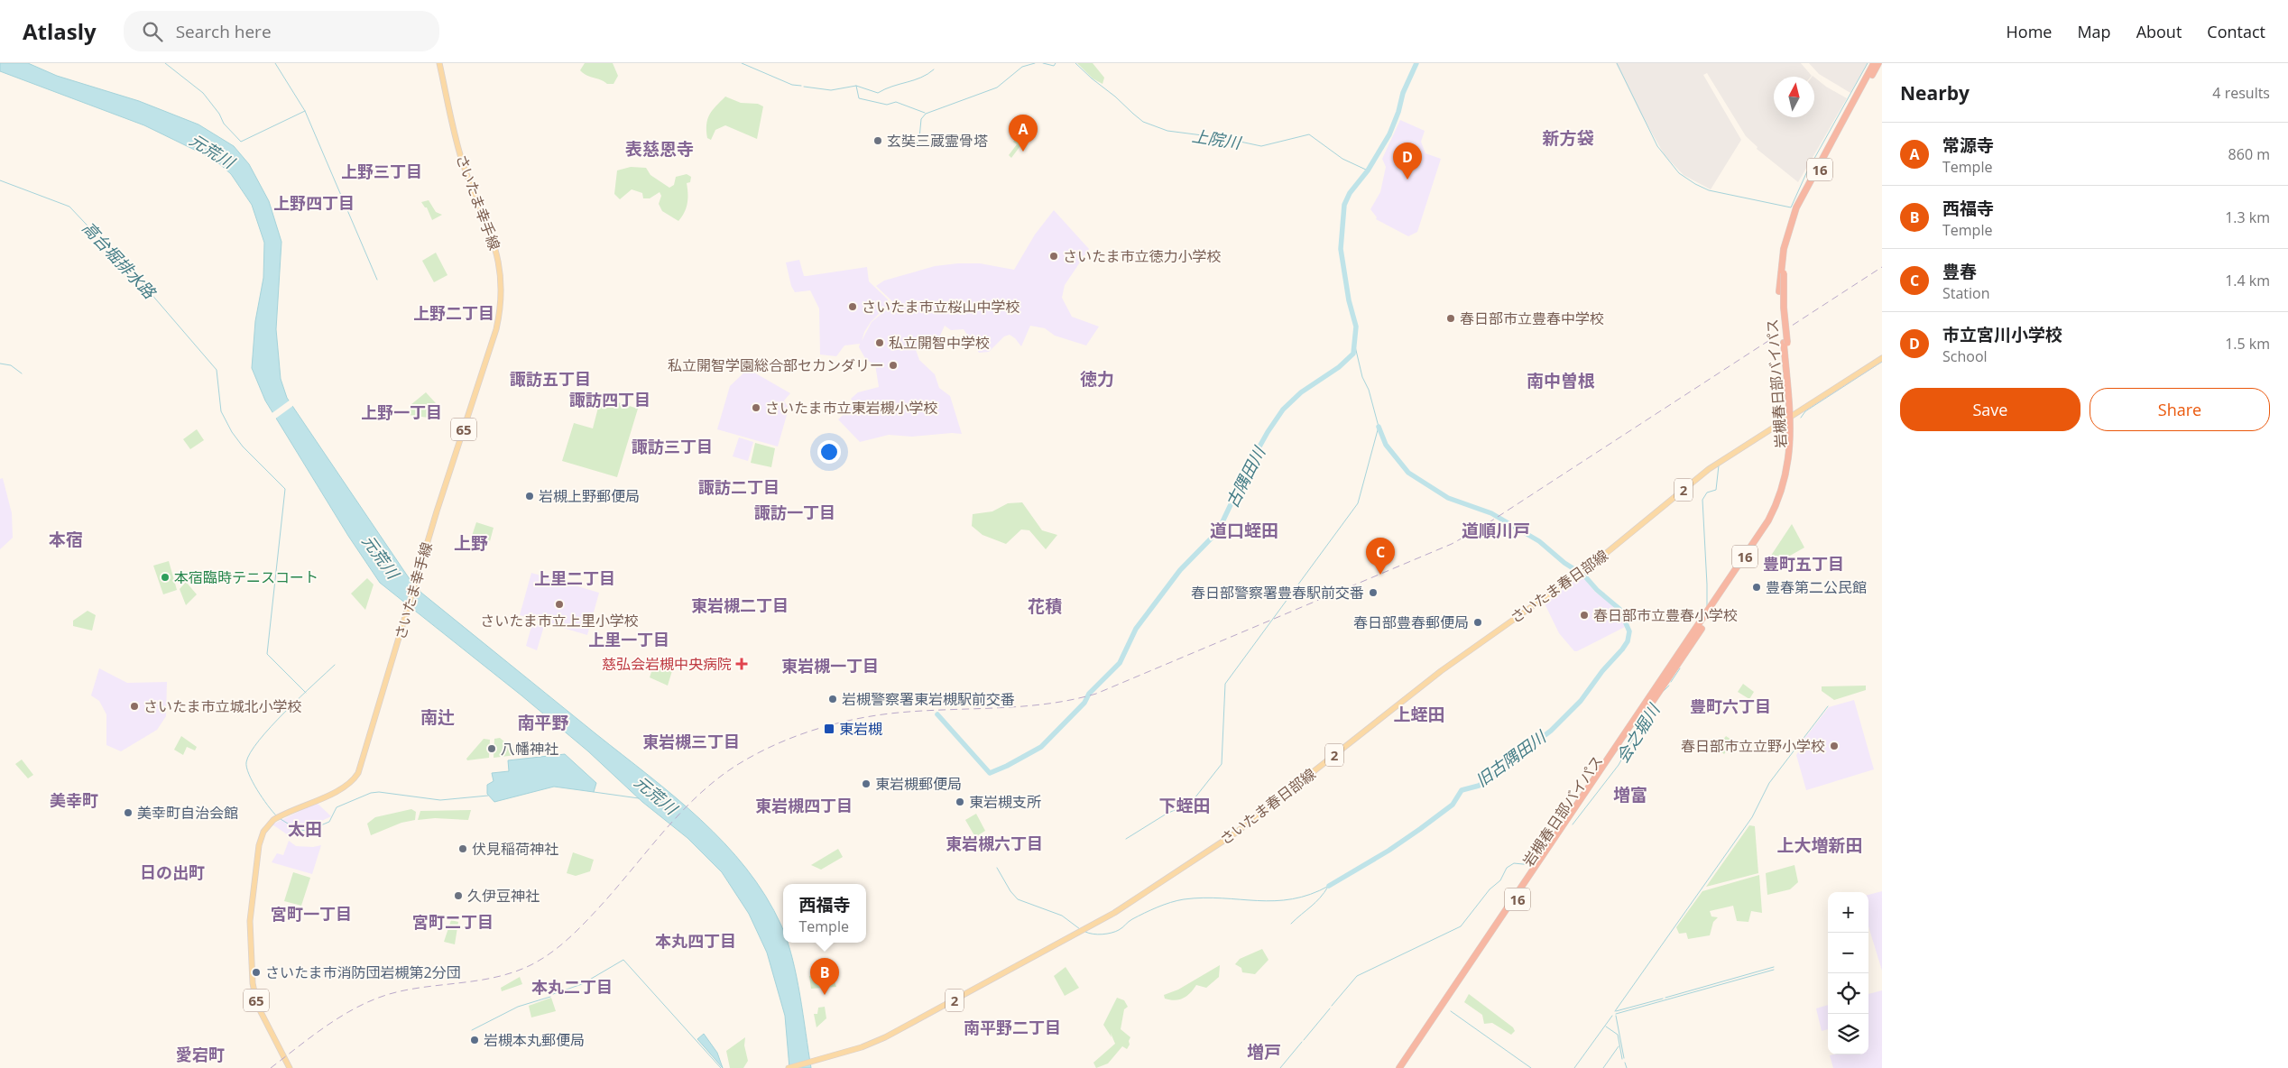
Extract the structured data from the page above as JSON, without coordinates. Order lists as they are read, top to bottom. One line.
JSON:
{"streets":{"highway":["16","岩槻春日部バイパス"],"main road":["さいたま幸手線","65","2","さいたま春日部線"]},"crossings":[["岩槻春日部バイパス","さいたま春日部線"]],"districts":["新方袋","表慈恩寺","上野三丁目","上野四丁目","上野二丁目","諏訪五丁目","徳力","南中曽根","諏訪四丁目","上野一丁目","諏訪三丁目","諏訪二丁目","諏訪一丁目","道口蛭田","道順川戸","本宿","上野","豊町五丁目","上里二丁目","東岩槻二丁目","花積","上里一丁目","東岩槻一丁目","豊町六丁目","上蛭田","南辻","南平野","東岩槻三丁目","増富","美幸町","東岩槻四丁目","下蛭田","太田","東岩槻六丁目","上大増新田","日の出町","宮町一丁目","宮町二丁目","本丸四丁目","本丸二丁目","南平野二丁目","増戸","愛宕町"],"water":["上院川","元荒川","高台堀排水路","古隅田川","会之堀川","旧古隅田川"],"places":{"other":["玄奘三蔵霊骨塔","さいたま市立徳力小学校","さいたま市立桜山中学校","春日部市立豊春中学校","私立開智中学校","私立開智学園総合部セカンダリー","さいたま市立東岩槻小学校","岩槻上野郵便局","本宿臨時テニスコート","豊春第二公民館","春日部警察署豊春駅前交番","さいたま市立上里小学校","春日部市立豊春小学校","春日部豊春郵便局","岩槻警察署東岩槻駅前交番","さいたま市立城北小学校","春日部市立立野小学校","八幡神社","東岩槻郵便局","東岩槻支所","美幸町自治会館","伏見稲荷神社","久伊豆神社","さいたま市消防団岩槻第2分団","岩槻本丸郵便局"],"health":["慈弘会岩槻中央病院"],"transit":["東岩槻"]},"north":"top","page":{"header":"Atlasly","search":"Search here","nav":["Home","Map","About","Contact"],"heading":["Nearby","4 results"],"pins":["A","D","C","B"],"list":[{"mark":"A","name":"常源寺","note":"Temple","value":"860 m"},{"mark":"B","name":"西福寺","note":"Temple","value":"1.3 km"},{"mark":"C","name":"豊春","note":"Station","value":"1.4 km"},{"mark":"D","name":"市立宮川小学校","note":"School","value":"1.5 km"}],"buttons":["Save","Share"],"popup":["西福寺","Temple"],"map_buttons":["+","−"]}}
